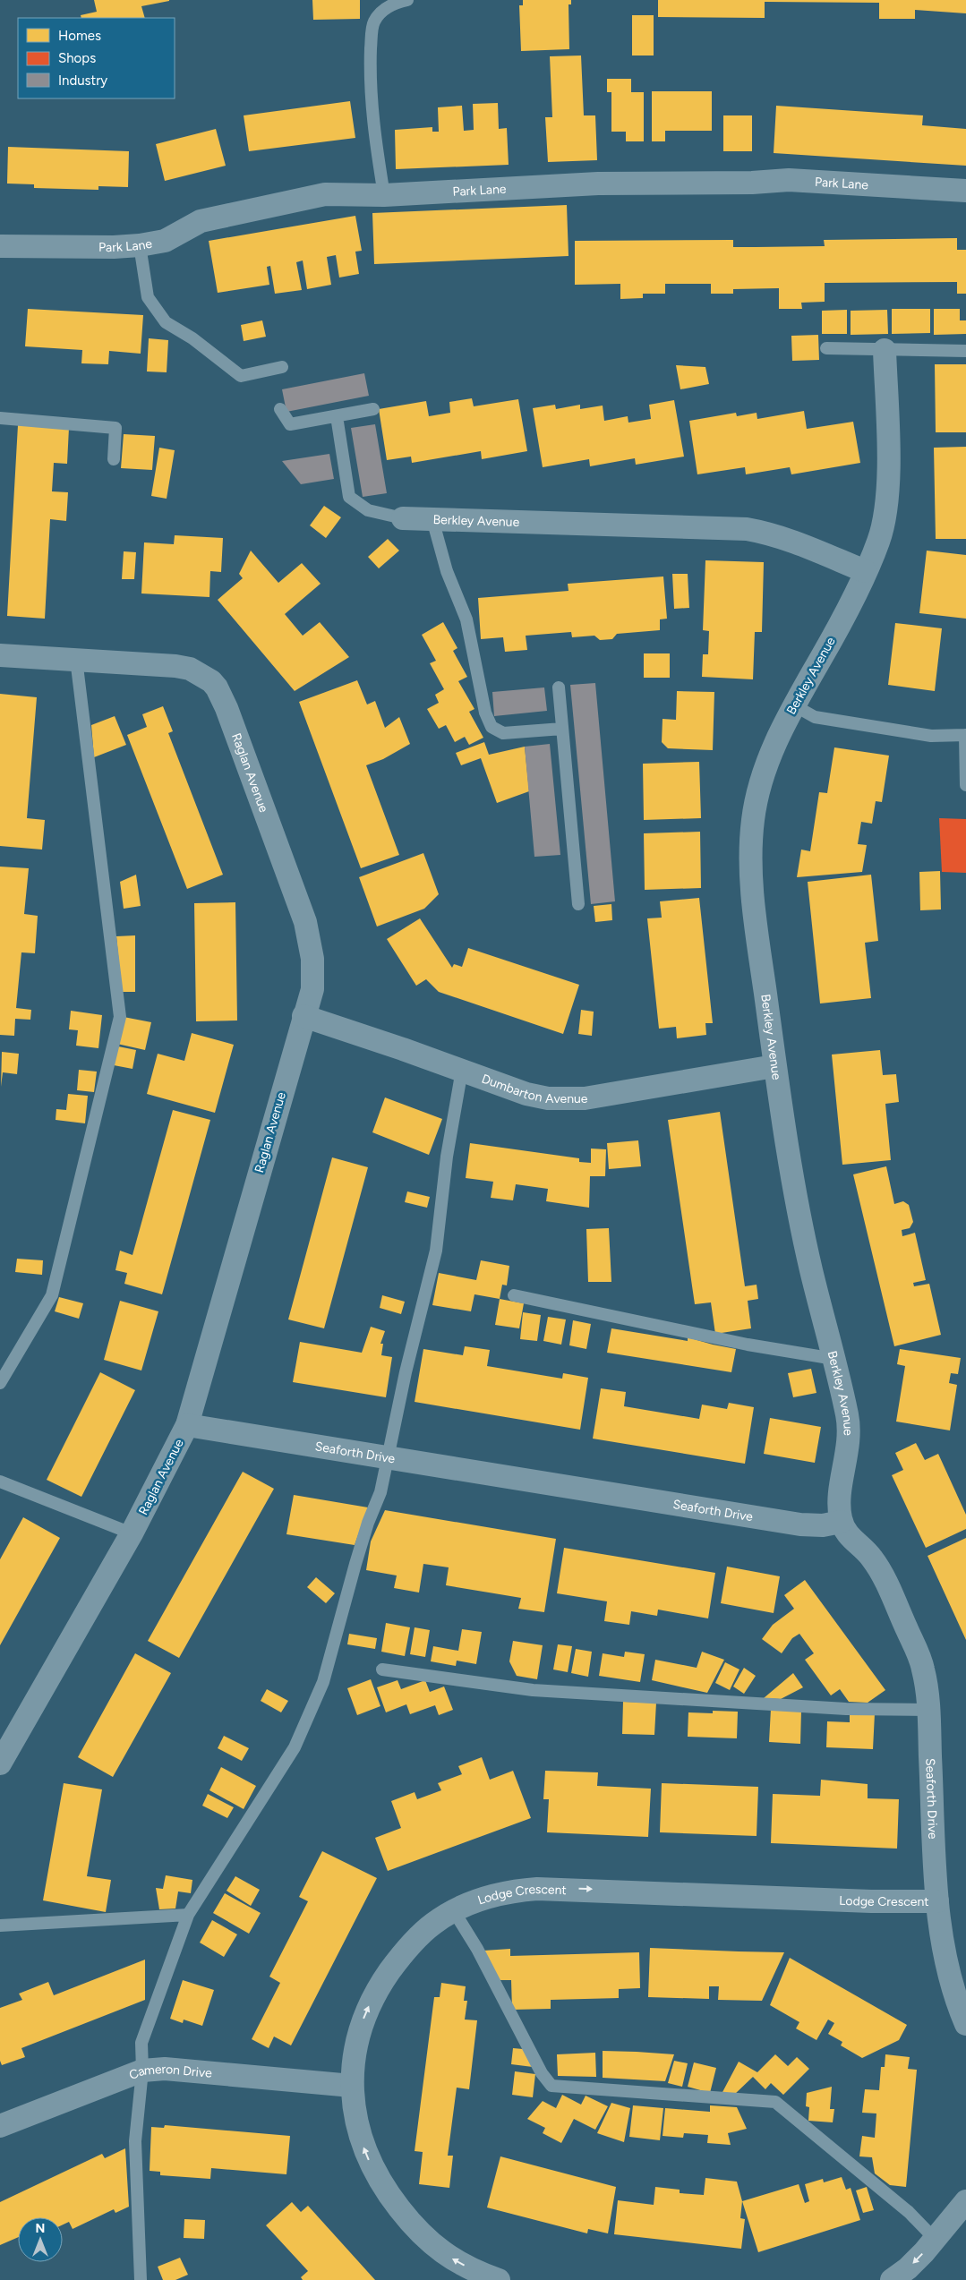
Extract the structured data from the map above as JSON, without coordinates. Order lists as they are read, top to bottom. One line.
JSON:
{"streets":{"street":["Park Lane","Berkley Avenue","Raglan Avenue","Dumbarton Avenue","Seaforth Drive","Lodge Crescent","Cameron Drive"]},"crossings":[["Berkley Avenue","Dumbarton Avenue"],["Berkley Avenue","Seaforth Drive"],["Raglan Avenue","Dumbarton Avenue"],["Raglan Avenue","Seaforth Drive"],["Seaforth Drive","Lodge Crescent"],["Lodge Crescent","Cameron Drive"]],"legend":["Homes","Shops","Industry"],"north":"top"}
